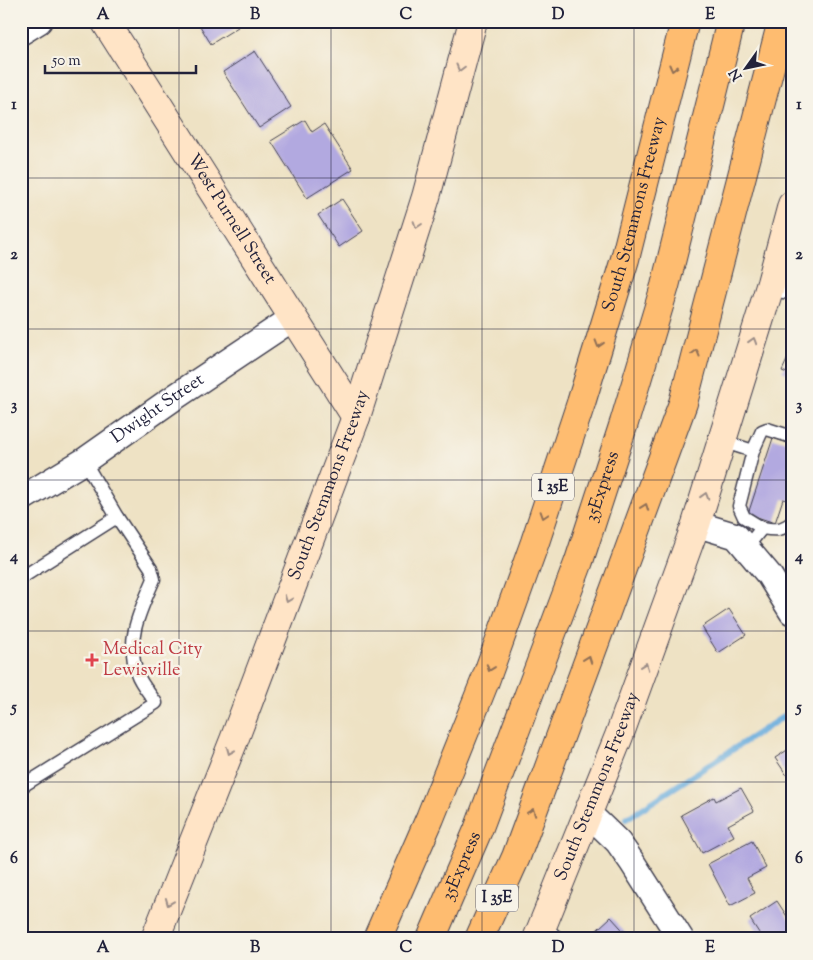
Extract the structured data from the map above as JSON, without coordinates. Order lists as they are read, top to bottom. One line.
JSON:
{"streets":{"highway":["South Stemmons Freeway","I 35E","35Express"],"main road":["West Purnell Street"],"street":["Dwight Street"]},"crossings":[["South Stemmons Freeway","West Purnell Street"],["West Purnell Street","Dwight Street"]],"places":{"health":["Medical City Lewisville"]},"scale_bar":"50 m","north":"bottom left","grid":{"columns":["A","B","C","D","E"],"rows":["1","2","3","4","5","6"]}}
